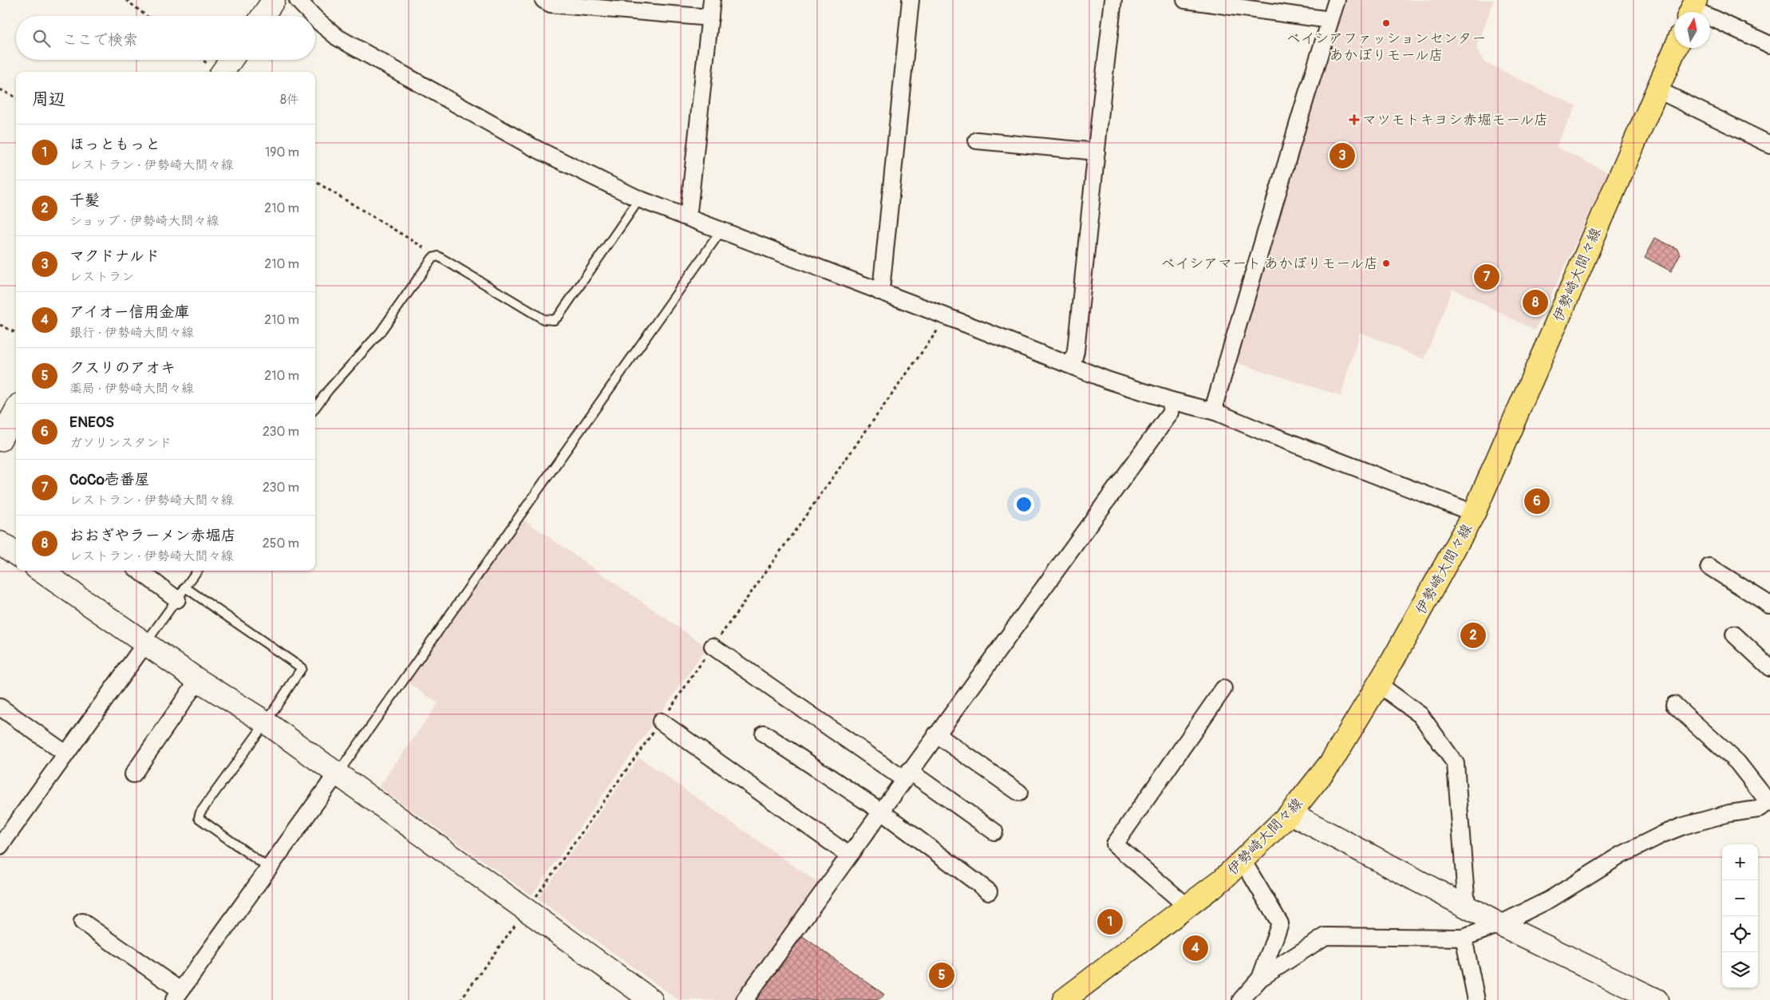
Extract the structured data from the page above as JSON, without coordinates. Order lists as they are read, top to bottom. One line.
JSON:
{"streets":{"main road":["伊勢崎大間々線"]},"places":{"other":["ベイシアファッションセンター あかぼりモール店","ベイシアマート あかぼりモール店"],"health":["マツモトキヨシ赤堀モール店"]},"north":"top","page":{"search":"ここで検索","heading":["周辺","8件"],"list":[{"mark":"1","name":"ほっともっと","note":"レストラン · 伊勢崎大間々線","value":"190 m"},{"mark":"2","name":"千髪","note":"ショップ · 伊勢崎大間々線","value":"210 m"},{"mark":"3","name":"マクドナルド","note":"レストラン","value":"210 m"},{"mark":"4","name":"アイオー信用金庫","note":"銀行 · 伊勢崎大間々線","value":"210 m"},{"mark":"5","name":"クスリのアオキ","note":"薬局 · 伊勢崎大間々線","value":"210 m"},{"mark":"6","name":"ENEOS","note":"ガソリンスタンド","value":"230 m"},{"mark":"7","name":"CoCo壱番屋","note":"レストラン · 伊勢崎大間々線","value":"230 m"},{"mark":"8","name":"おおぎやラーメン赤堀店","note":"レストラン · 伊勢崎大間々線","value":"250 m"}],"pins":["3","7","8","6","2","1","4","5"],"map_buttons":["+","−"]}}
